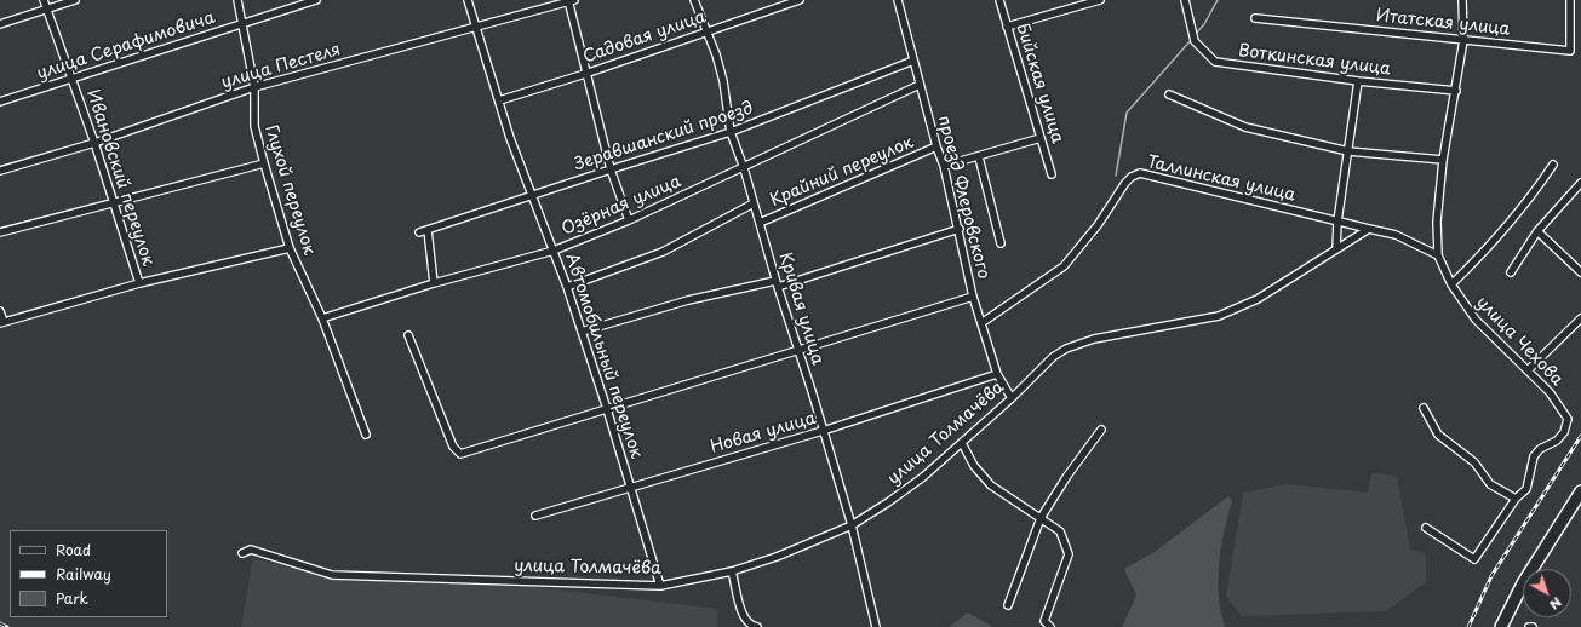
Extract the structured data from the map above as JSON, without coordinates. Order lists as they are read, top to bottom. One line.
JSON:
{"streets":{"street":["Итатская улица","Садовая улица","улица Серафимовича","Воткинская улица","улица Пестеля","Бийская улица","Зеравшанский проезд","Крайний переулок","Ивановский переулок","Таллинская улица","Глухой переулок","проезд Флеровского","Озёрная улица","Кривая улица","улица Чехова","Автомобильный переулок","Новая улица","улица Толмачёва"]},"crossings":[["Итатская улица","улица Чехова"],["Садовая улица","Кривая улица"],["Садовая улица","Автомобильный переулок"],["улица Серафимовича","Ивановский переулок"],["улица Серафимовича","Глухой переулок"],["Воткинская улица","улица Чехова"],["улица Пестеля","Ивановский переулок"],["улица Пестеля","Глухой переулок"],["улица Пестеля","Автомобильный переулок"],["Зеравшанский проезд","проезд Флеровского"],["Зеравшанский проезд","Кривая улица"],["Зеравшанский проезд","Автомобильный переулок"],["Крайний переулок","проезд Флеровского"],["Крайний переулок","Кривая улица"],["Крайний переулок","Автомобильный переулок"],["Таллинская улица","проезд Флеровского"],["Таллинская улица","улица Толмачёва"],["Глухой переулок","Озёрная улица"],["проезд Флеровского","Озёрная улица"],["проезд Флеровского","Новая улица"],["проезд Флеровского","улица Толмачёва"],["Озёрная улица","Кривая улица"],["Озёрная улица","Автомобильный переулок"],["Кривая улица","Новая улица"],["Кривая улица","улица Толмачёва"],["Автомобильный переулок","Новая улица"],["Автомобильный переулок","улица Толмачёва"]],"legend":["Road","Railway","Park"],"north":"bottom right"}
